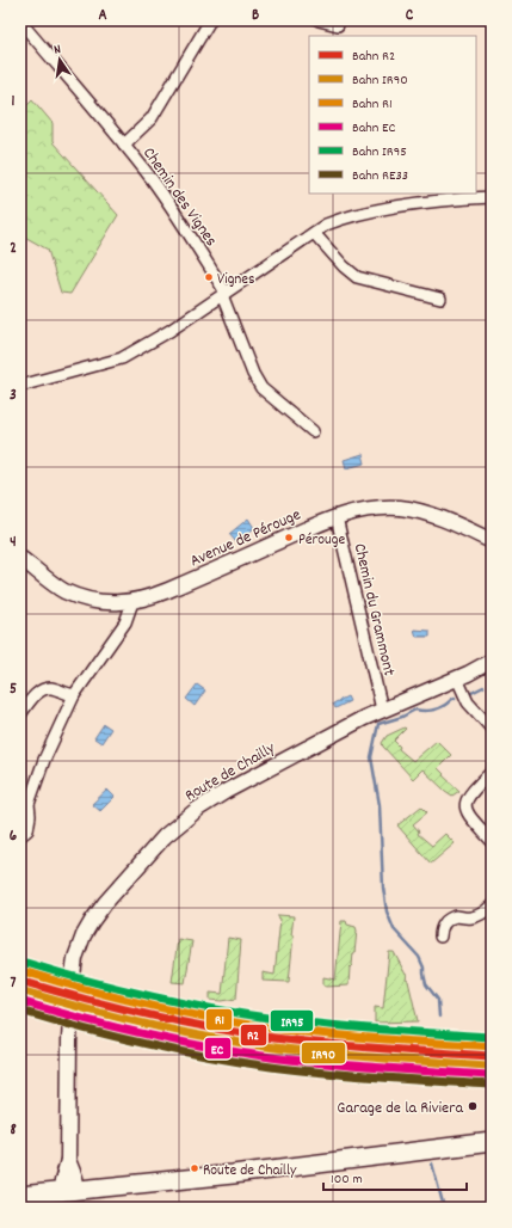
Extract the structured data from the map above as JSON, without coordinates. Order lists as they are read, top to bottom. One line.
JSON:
{"streets":{"street":["Chemin des Vignes","Avenue de Pérouge","Chemin du Grammont","Route de Chailly"]},"crossings":[["Avenue de Pérouge","Chemin du Grammont"],["Chemin du Grammont","Route de Chailly"]],"places":["Vignes","Pérouge","Garage de la Riviera","Route de Chailly"],"lines":["rail line IR95","rail line R1","rail line R2","rail line IR90","rail line EC","rail line RE33"],"legend":["Bahn R2","Bahn IR90","Bahn R1","Bahn EC","Bahn IR95","Bahn RE33"],"scale_bar":"100 m","north":"top","grid":{"columns":["A","B","C"],"rows":["1","2","3","4","5","6","7","8"]}}
